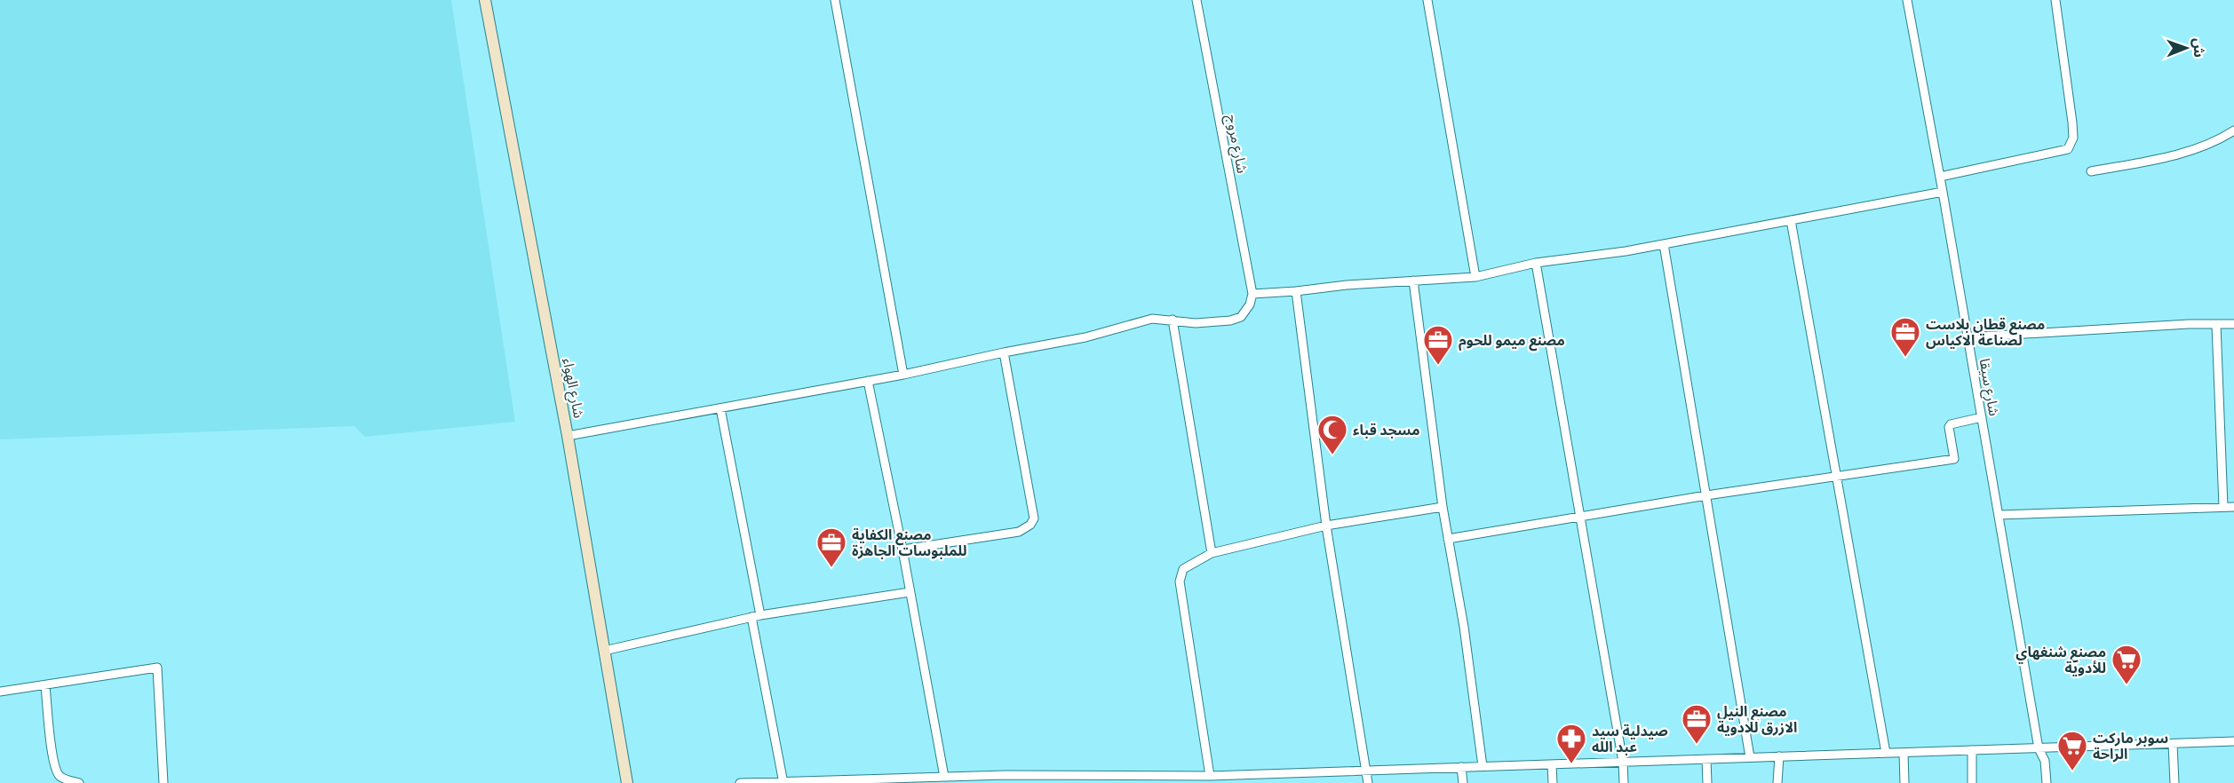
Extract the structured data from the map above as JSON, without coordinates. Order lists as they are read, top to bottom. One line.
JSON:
{"streets":{"street":["شارع مروج","شارع سيقا","شارع الهواء"]},"places":{"office":["مصنع قطان بلاست لصناعة الاكياس","مصنع ميمو للحوم","مصنع الكفاية للملبوسات الجاهزة","مصنع النيل الازرق للادوية"],"mosque":["مسجد قباء"],"supermarket":["مصنع شنغهاي للأدوية","سوبر ماركت الراحة"],"pharmacy":["صيدلية سيد عبد الله"]},"north":"right"}
